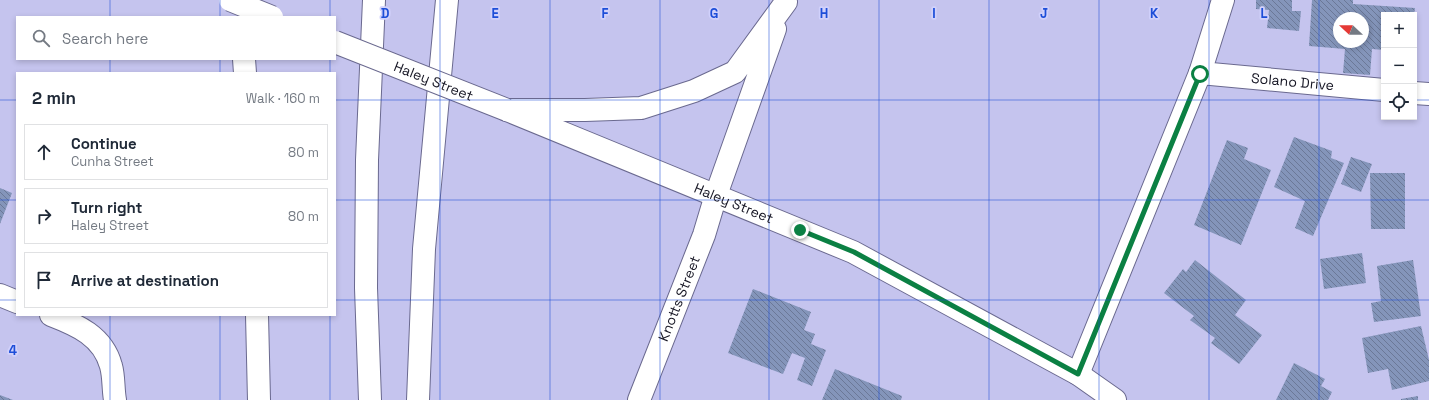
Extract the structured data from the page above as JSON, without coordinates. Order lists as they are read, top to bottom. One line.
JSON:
{"streets":{"main road":["Haley Street","Solano Drive","Knotts Street"]},"crossings":[["Haley Street","Knotts Street"]],"north":"left","page":{"map_buttons":["+","−"],"search":"Search here","heading":["2 min","Walk · 160 m"],"list":[["Continue","Cunha Street","80 m"],["Turn right","Haley Street","80 m"],"Arrive at destination"]},"grid":{"columns":["D","E","F","G","H","I","J","K","L"],"rows":["4"]}}
